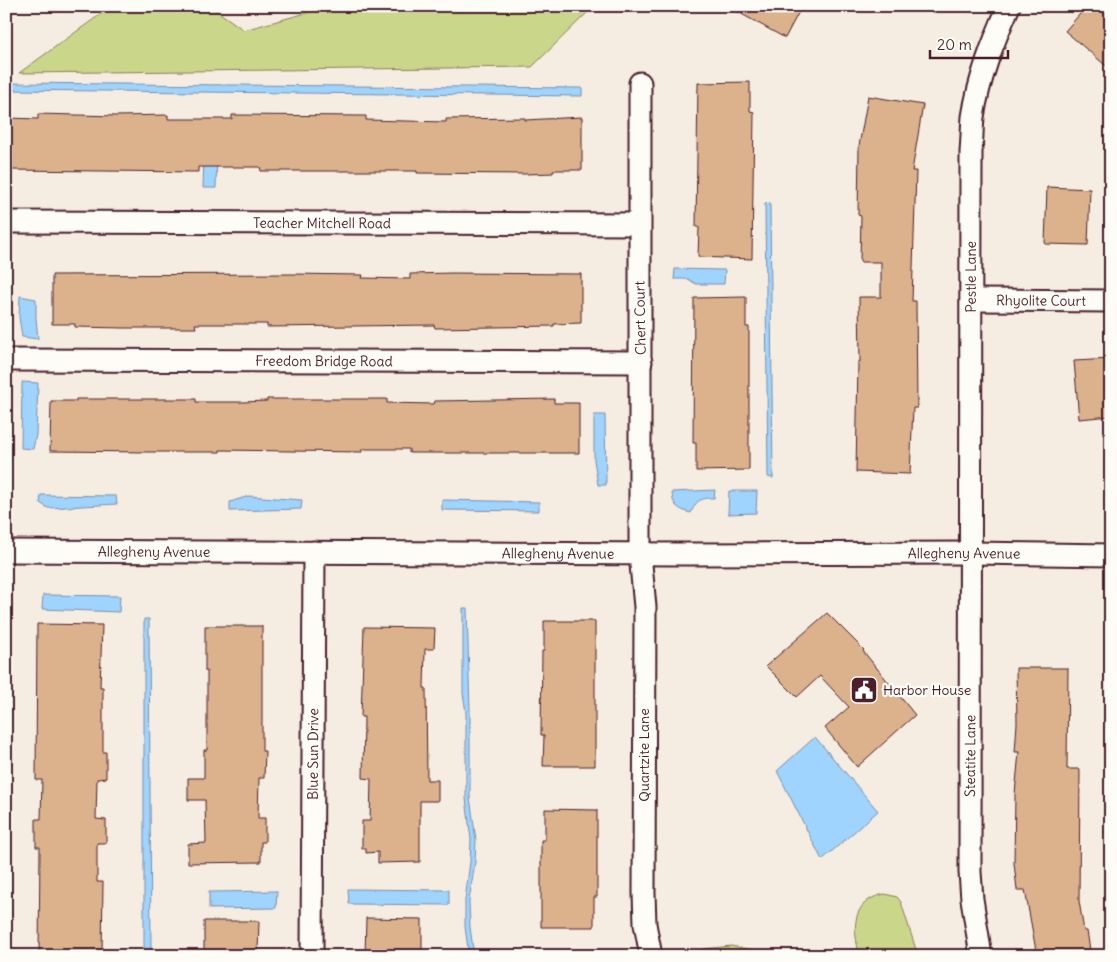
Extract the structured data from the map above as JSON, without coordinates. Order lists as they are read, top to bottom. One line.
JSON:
{"streets":{"street":["Teacher Mitchell Road","Pestle Lane","Rhyolite Court","Chert Court","Freedom Bridge Road","Allegheny Avenue","Blue Sun Drive","Quartzite Lane","Steatite Lane"]},"crossings":[["Teacher Mitchell Road","Chert Court"],["Pestle Lane","Rhyolite Court"],["Pestle Lane","Allegheny Avenue"],["Pestle Lane","Steatite Lane"],["Chert Court","Freedom Bridge Road"],["Chert Court","Allegheny Avenue"],["Chert Court","Quartzite Lane"],["Allegheny Avenue","Blue Sun Drive"],["Allegheny Avenue","Quartzite Lane"],["Allegheny Avenue","Steatite Lane"]],"places":{"public building":["Harbor House"]},"scale_bar":"20 m"}
